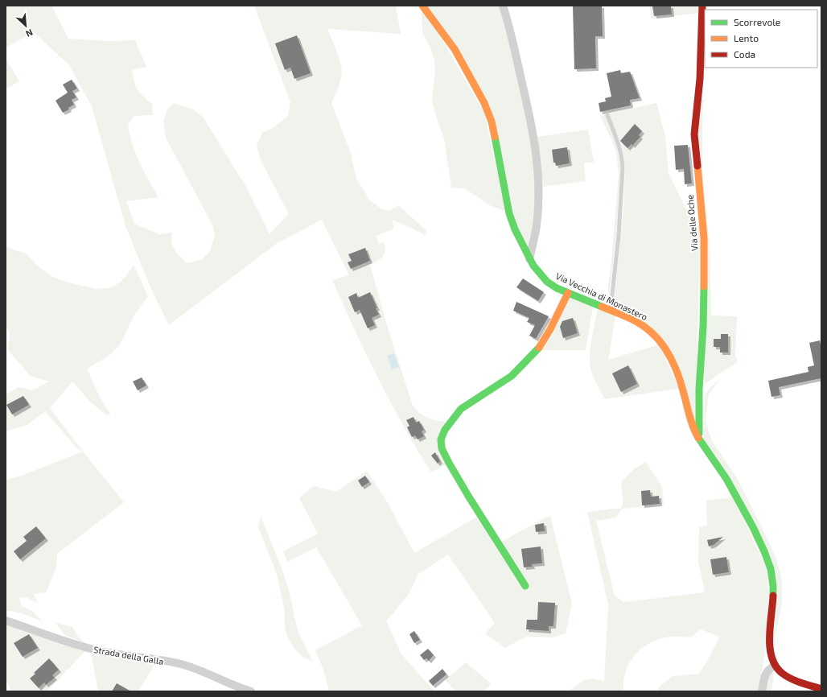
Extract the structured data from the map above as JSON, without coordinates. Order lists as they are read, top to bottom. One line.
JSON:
{"streets":{"street":["Via delle Oche","Via Vecchia di Monastero","Strada della Galla"]},"crossings":[["Via delle Oche","Via Vecchia di Monastero"]],"legend":["Scorrevole","Lento","Coda"],"north":"bottom right"}
